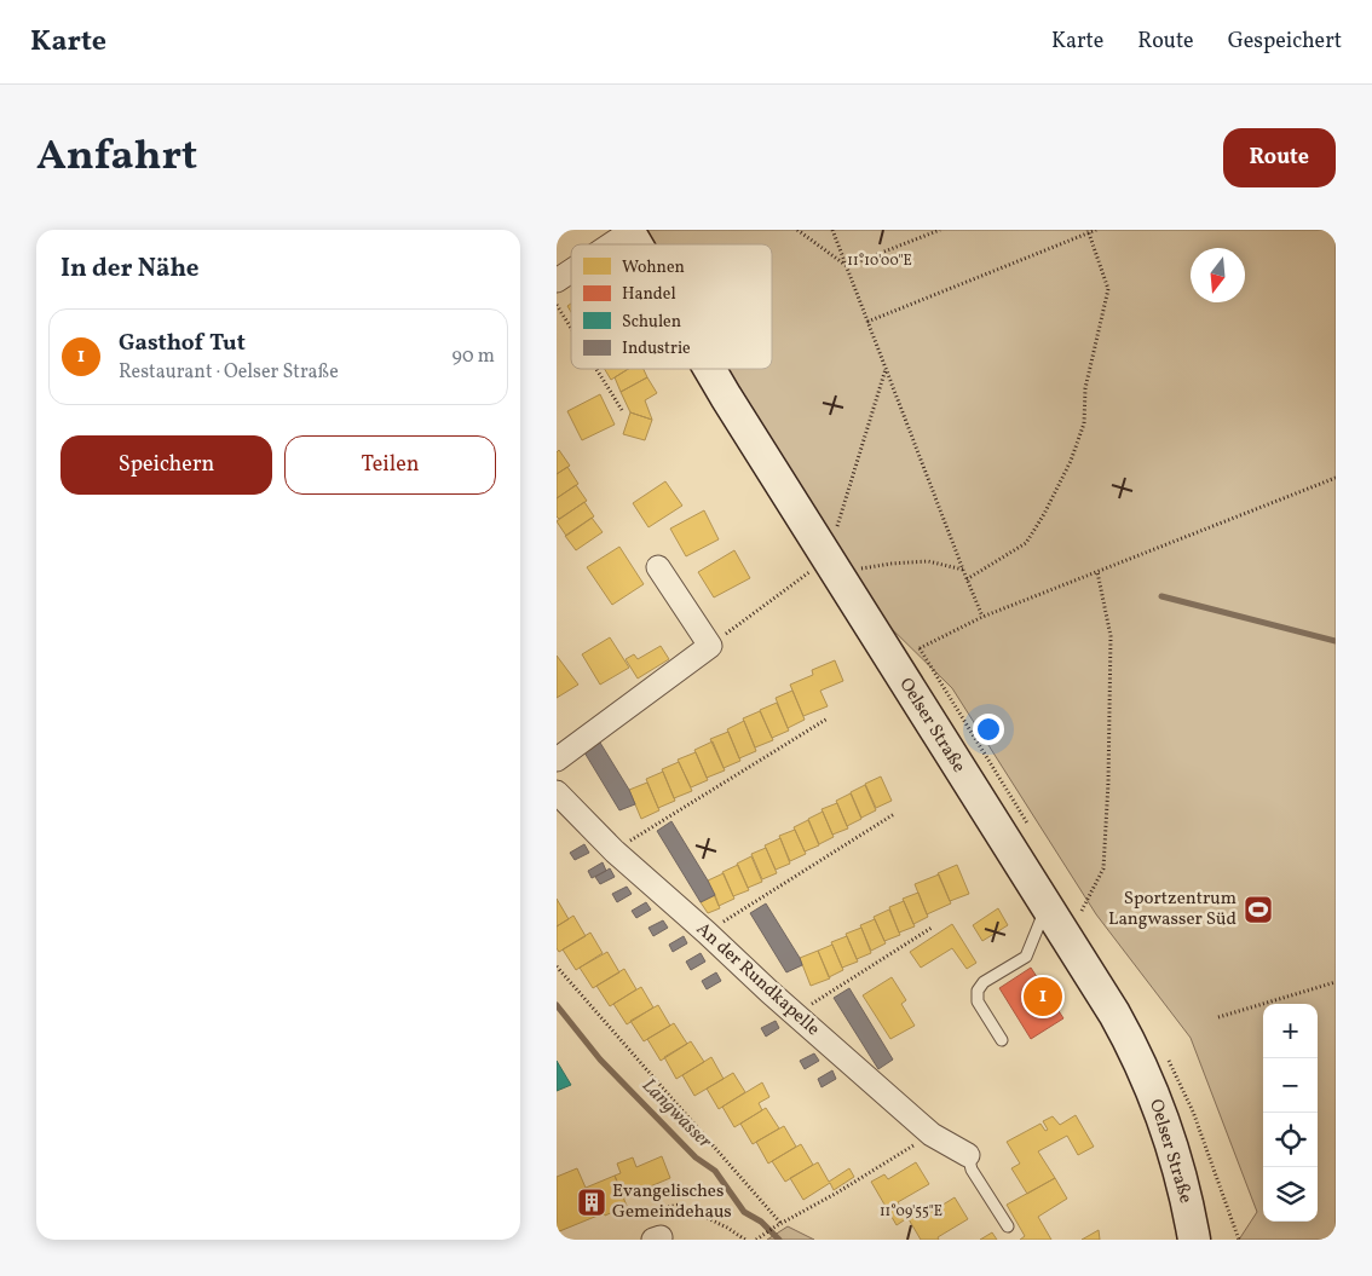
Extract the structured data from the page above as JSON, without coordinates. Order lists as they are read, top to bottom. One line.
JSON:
{"streets":{"main road":["Oelser Straße"],"street":["An der Rundkapelle"]},"water":["Langwasser"],"places":{"sports":["Sportzentrum Langwasser Süd"],"building":["Evangelisches Gemeindehaus"]},"legend":["Wohnen","Handel","Schulen","Industrie"],"north":"bottom","page":{"header":"Karte","nav":["Karte","Route","Gespeichert"],"title":"Anfahrt","buttons":["Route",["Speichern","Teilen"]],"heading":"In der Nähe","list":[{"mark":"1","name":"Gasthof Tut","note":"Restaurant · Oelser Straße","value":"90 m"}],"pins":"1","map_buttons":["+","−"]},"coordinates":["11°10'00\"E","11°09'55\"E"]}
